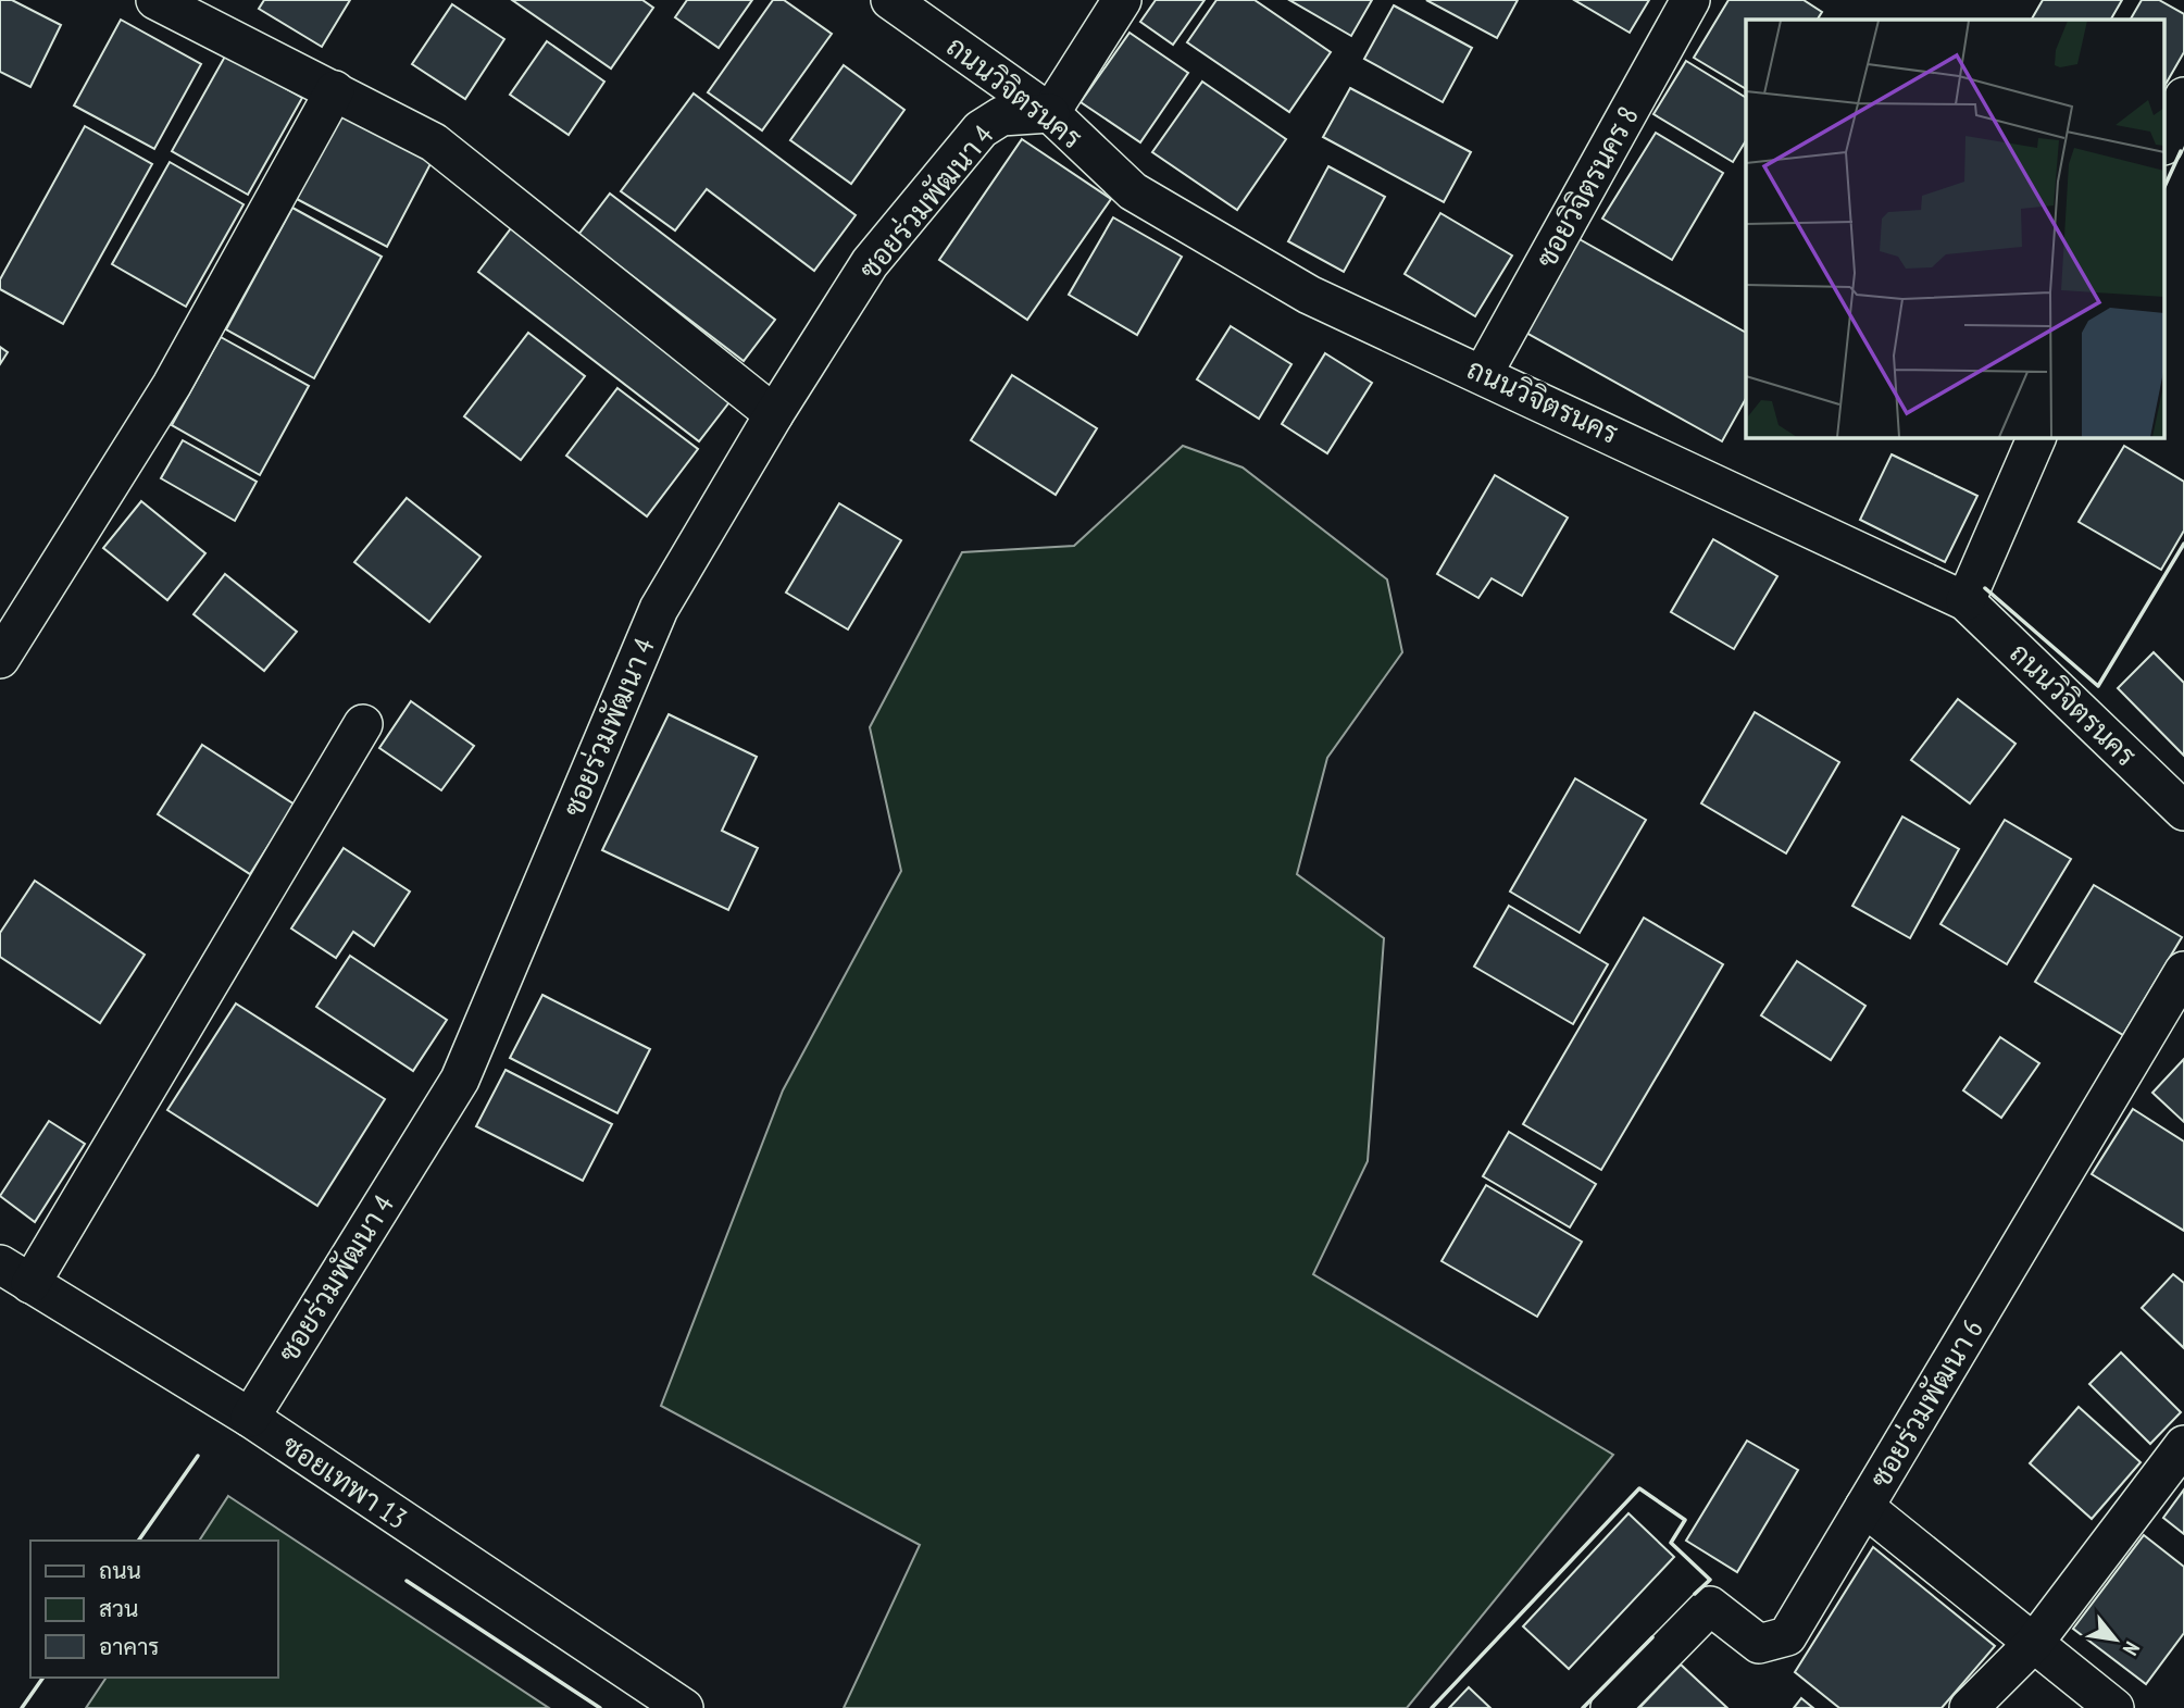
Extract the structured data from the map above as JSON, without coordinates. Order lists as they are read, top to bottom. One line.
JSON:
{"streets":{"street":["ถนนวิจิตรนคร","ซอยวิจิตรนคร 8","ซอยร่วมพัฒนา 4","ซอยร่วมพัฒนา 6","ซอยเทพา 13"]},"crossings":[["ถนนวิจิตรนคร","ซอยวิจิตรนคร 8"],["ถนนวิจิตรนคร","ซอยร่วมพัฒนา 4"],["ซอยร่วมพัฒนา 4","ซอยเทพา 13"]],"legend":["ถนน","สวน","อาคาร"],"north":"bottom right"}
